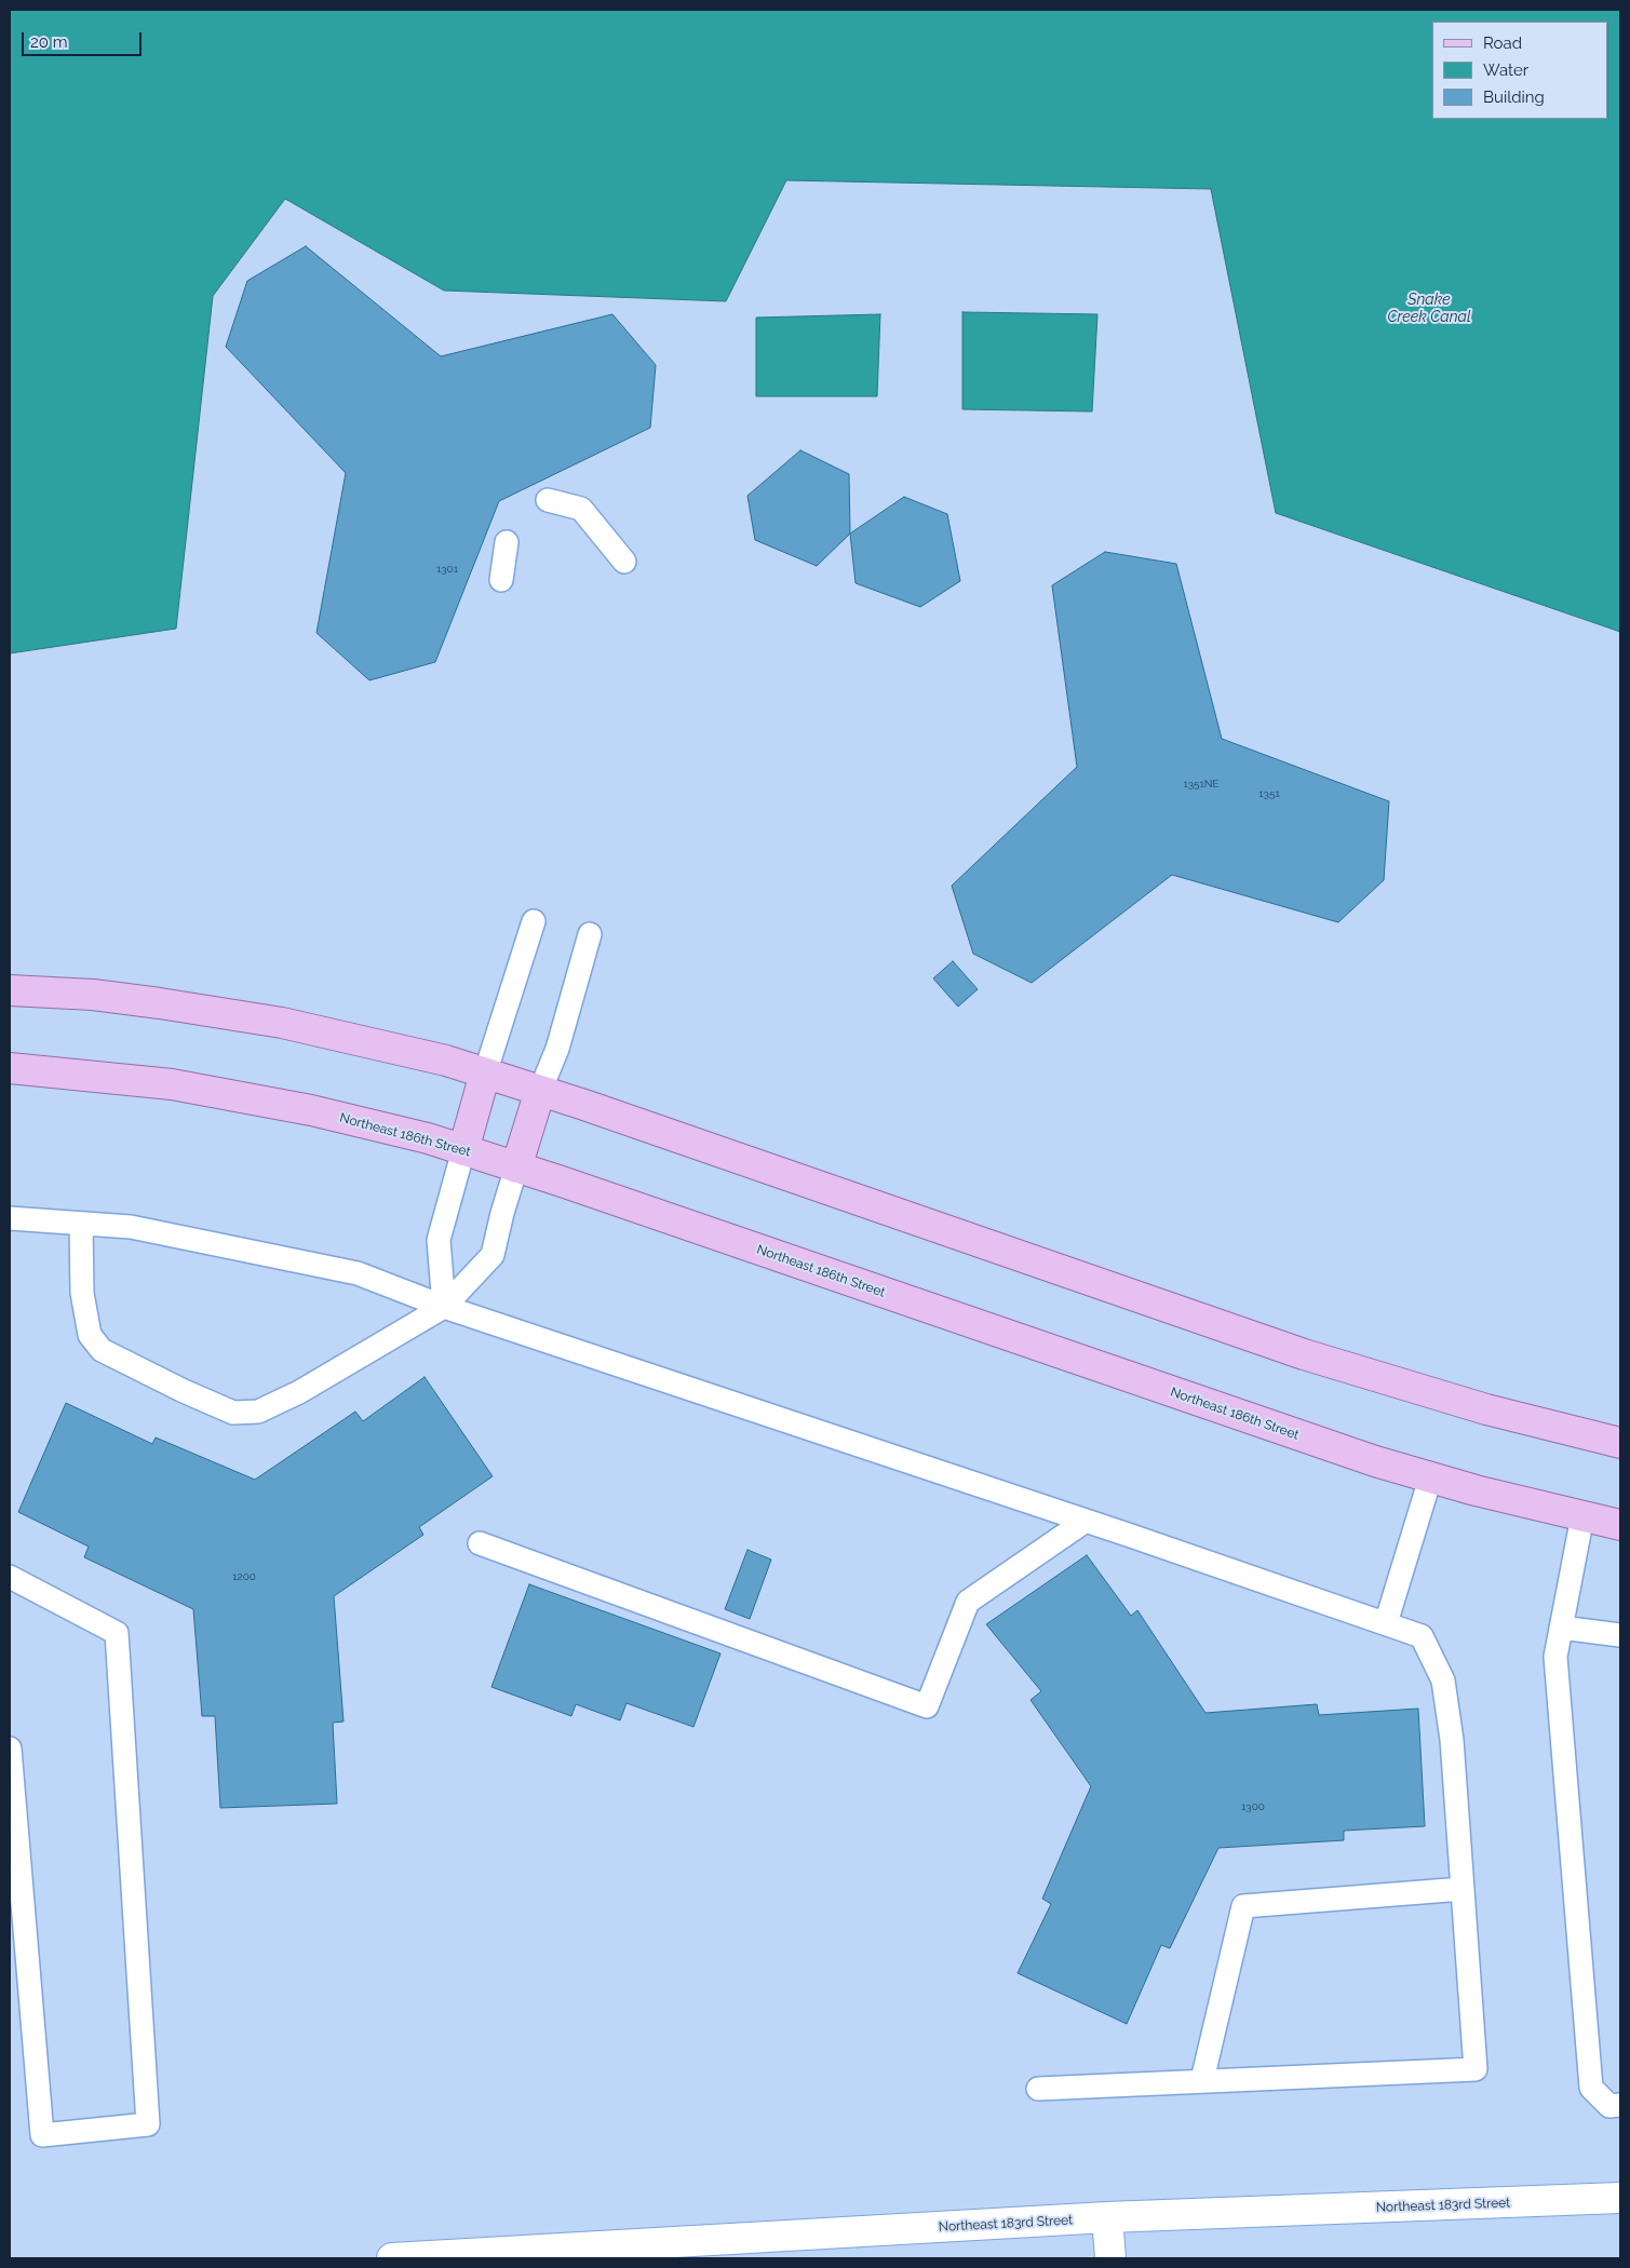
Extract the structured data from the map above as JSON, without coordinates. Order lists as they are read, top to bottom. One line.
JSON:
{"streets":{"main road":["Northeast 186th Street"],"street":["Northeast 183rd Street"]},"water":["Snake Creek Canal"],"house_numbers":["1301","1351NE","1351","1200","1300"],"legend":["Road","Water","Building"],"scale_bar":"20 m"}
